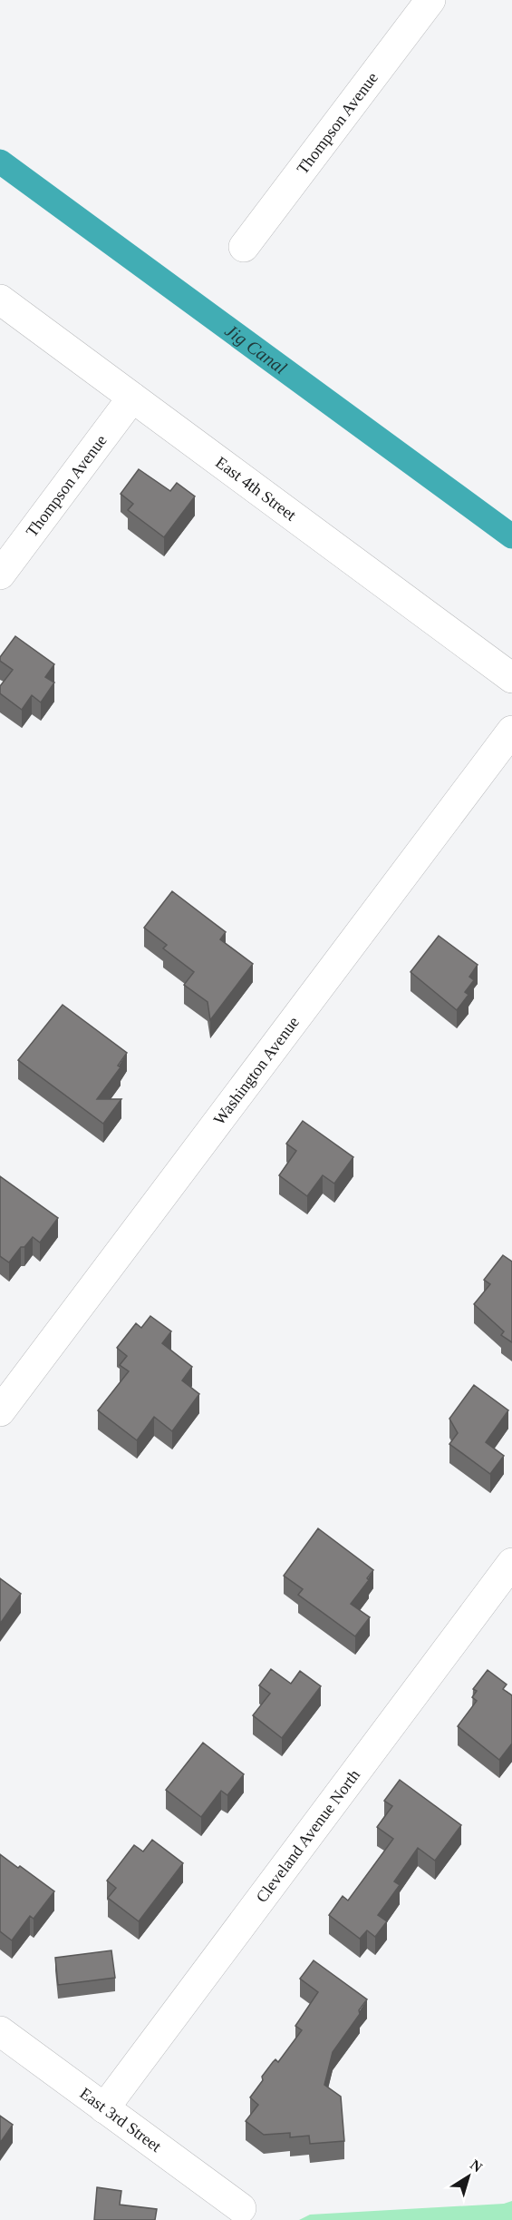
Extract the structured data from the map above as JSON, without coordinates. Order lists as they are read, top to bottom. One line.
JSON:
{"streets":{"street":["Thompson Avenue","East 4th Street","Washington Avenue","Cleveland Avenue North","East 3rd Street"]},"crossings":[["Thompson Avenue","East 4th Street"],["Cleveland Avenue North","East 3rd Street"]],"water":["Jig Canal"],"north":"top right"}
